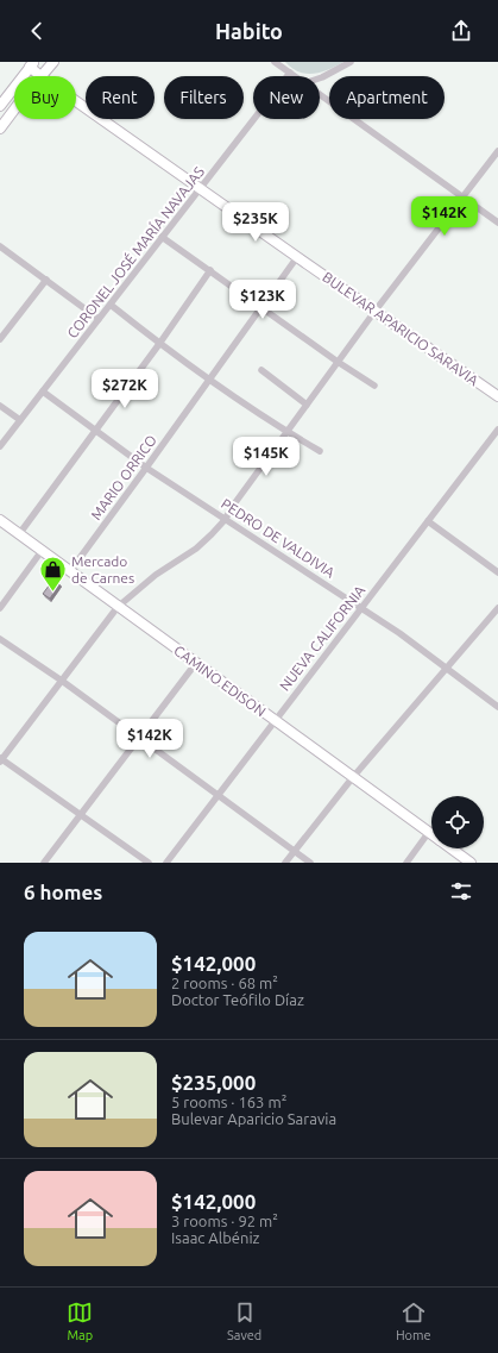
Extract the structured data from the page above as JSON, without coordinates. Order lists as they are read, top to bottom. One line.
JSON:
{"streets":{"street":["CORONEL JOSÉ MARÍA NAVAJAS","BULEVAR APARICIO SARAVIA","MARIO ORRICO","PEDRO DE VALDIVIA","NUEVA CALIFORNIA","CAMINO EDISON"]},"crossings":[["CORONEL JOSÉ MARÍA NAVAJAS","BULEVAR APARICIO SARAVIA"],["CORONEL JOSÉ MARÍA NAVAJAS","PEDRO DE VALDIVIA"],["BULEVAR APARICIO SARAVIA","MARIO ORRICO"],["MARIO ORRICO","PEDRO DE VALDIVIA"],["MARIO ORRICO","CAMINO EDISON"],["PEDRO DE VALDIVIA","NUEVA CALIFORNIA"],["NUEVA CALIFORNIA","CAMINO EDISON"]],"places":{"shop":["Mercado de Carnes"]},"page":{"header":"Habito","chip":["Buy","Rent","Filters","New","Apartment"],"price":["$142K","$235K","$123K","$272K","$145K","$142K"],"heading":"6 homes","list":[{"name":"$142,000","note":"2 rooms · 68 m² · Doctor Teófilo Díaz"},{"name":"$235,000","note":"5 rooms · 163 m² · Bulevar Aparicio Saravia"},{"name":"$142,000","note":"3 rooms · 92 m² · Isaac Albéniz"}],"tabs":["Map","Saved","Home"]}}
